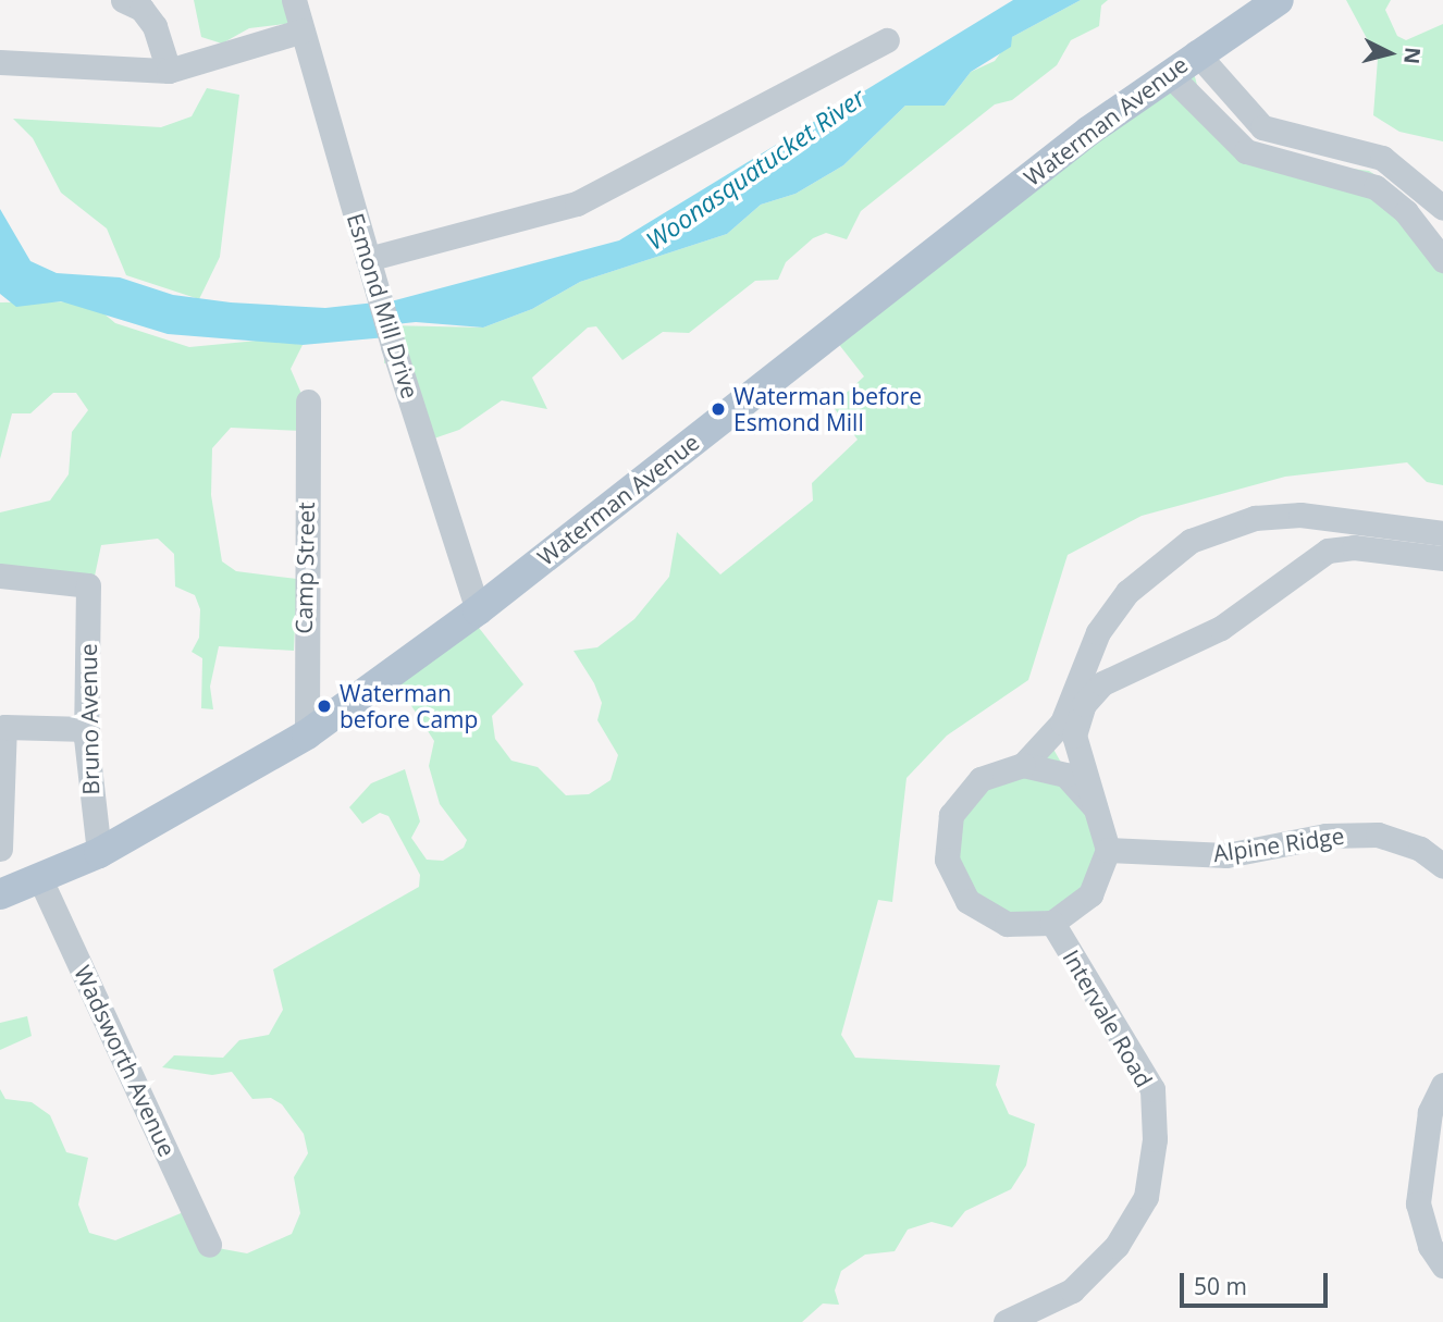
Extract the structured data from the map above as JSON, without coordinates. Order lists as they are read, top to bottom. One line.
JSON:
{"streets":{"main road":["Waterman Avenue"],"street":["Esmond Mill Drive","Camp Street","Bruno Avenue","Alpine Ridge","Intervale Road","Wadsworth Avenue"]},"crossings":[["Waterman Avenue","Esmond Mill Drive"],["Waterman Avenue","Camp Street"],["Waterman Avenue","Bruno Avenue"],["Waterman Avenue","Wadsworth Avenue"],["Alpine Ridge","Intervale Road"]],"water":["Woonasquatucket River"],"places":["Waterman before Esmond Mill","Waterman before Camp"],"scale_bar":"50 m","north":"right"}
